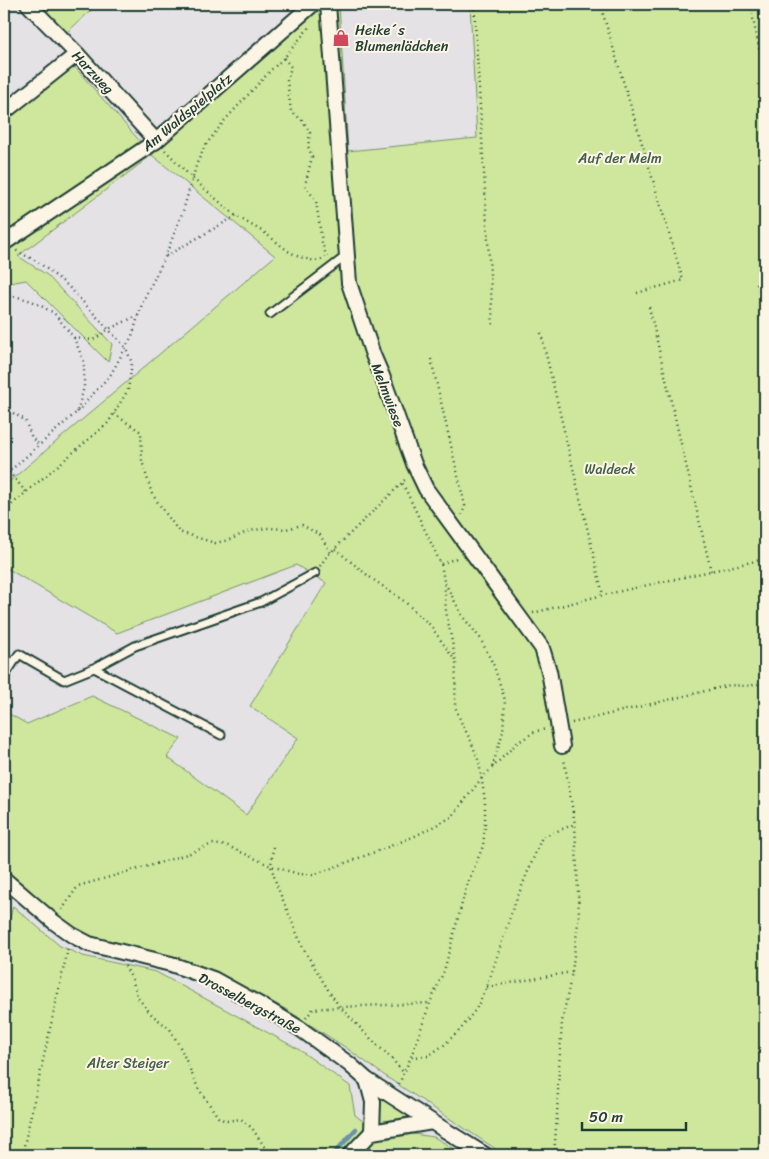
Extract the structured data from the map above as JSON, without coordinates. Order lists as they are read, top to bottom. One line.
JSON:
{"streets":{"street":["Harzweg","Am Waldspielplatz","Melmwiese","Drosselbergstraße"]},"crossings":[["Harzweg","Am Waldspielplatz"]],"parks":["Auf der Melm","Waldeck","Alter Steiger"],"places":{"shop":["Heike´s Blumenlädchen"]},"scale_bar":"50 m"}
